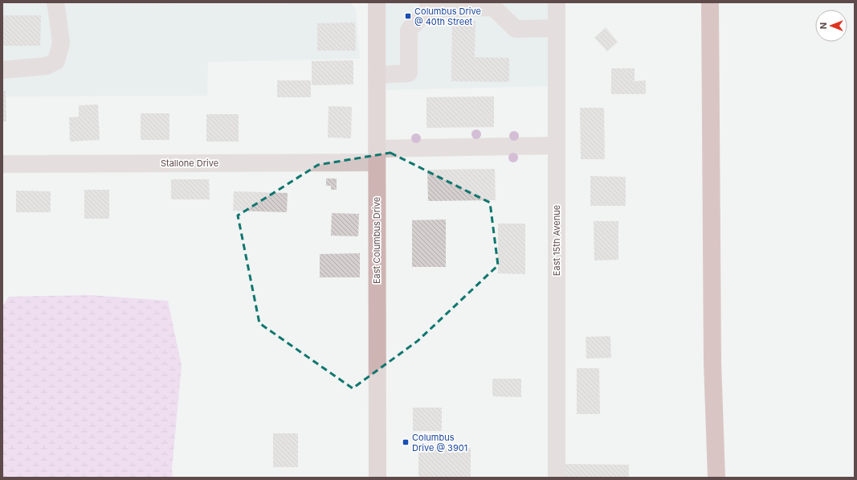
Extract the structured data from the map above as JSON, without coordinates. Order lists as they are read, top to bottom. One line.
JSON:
{"streets":{"main road":["East Columbus Drive"],"street":["Stallone Drive","East 15th Avenue"]},"crossings":[["Stallone Drive","East Columbus Drive"],["Stallone Drive","East 15th Avenue"]],"places":{"transit":["Columbus Drive @ 40th Street","Columbus Drive @ 3901"]},"north":"left"}
